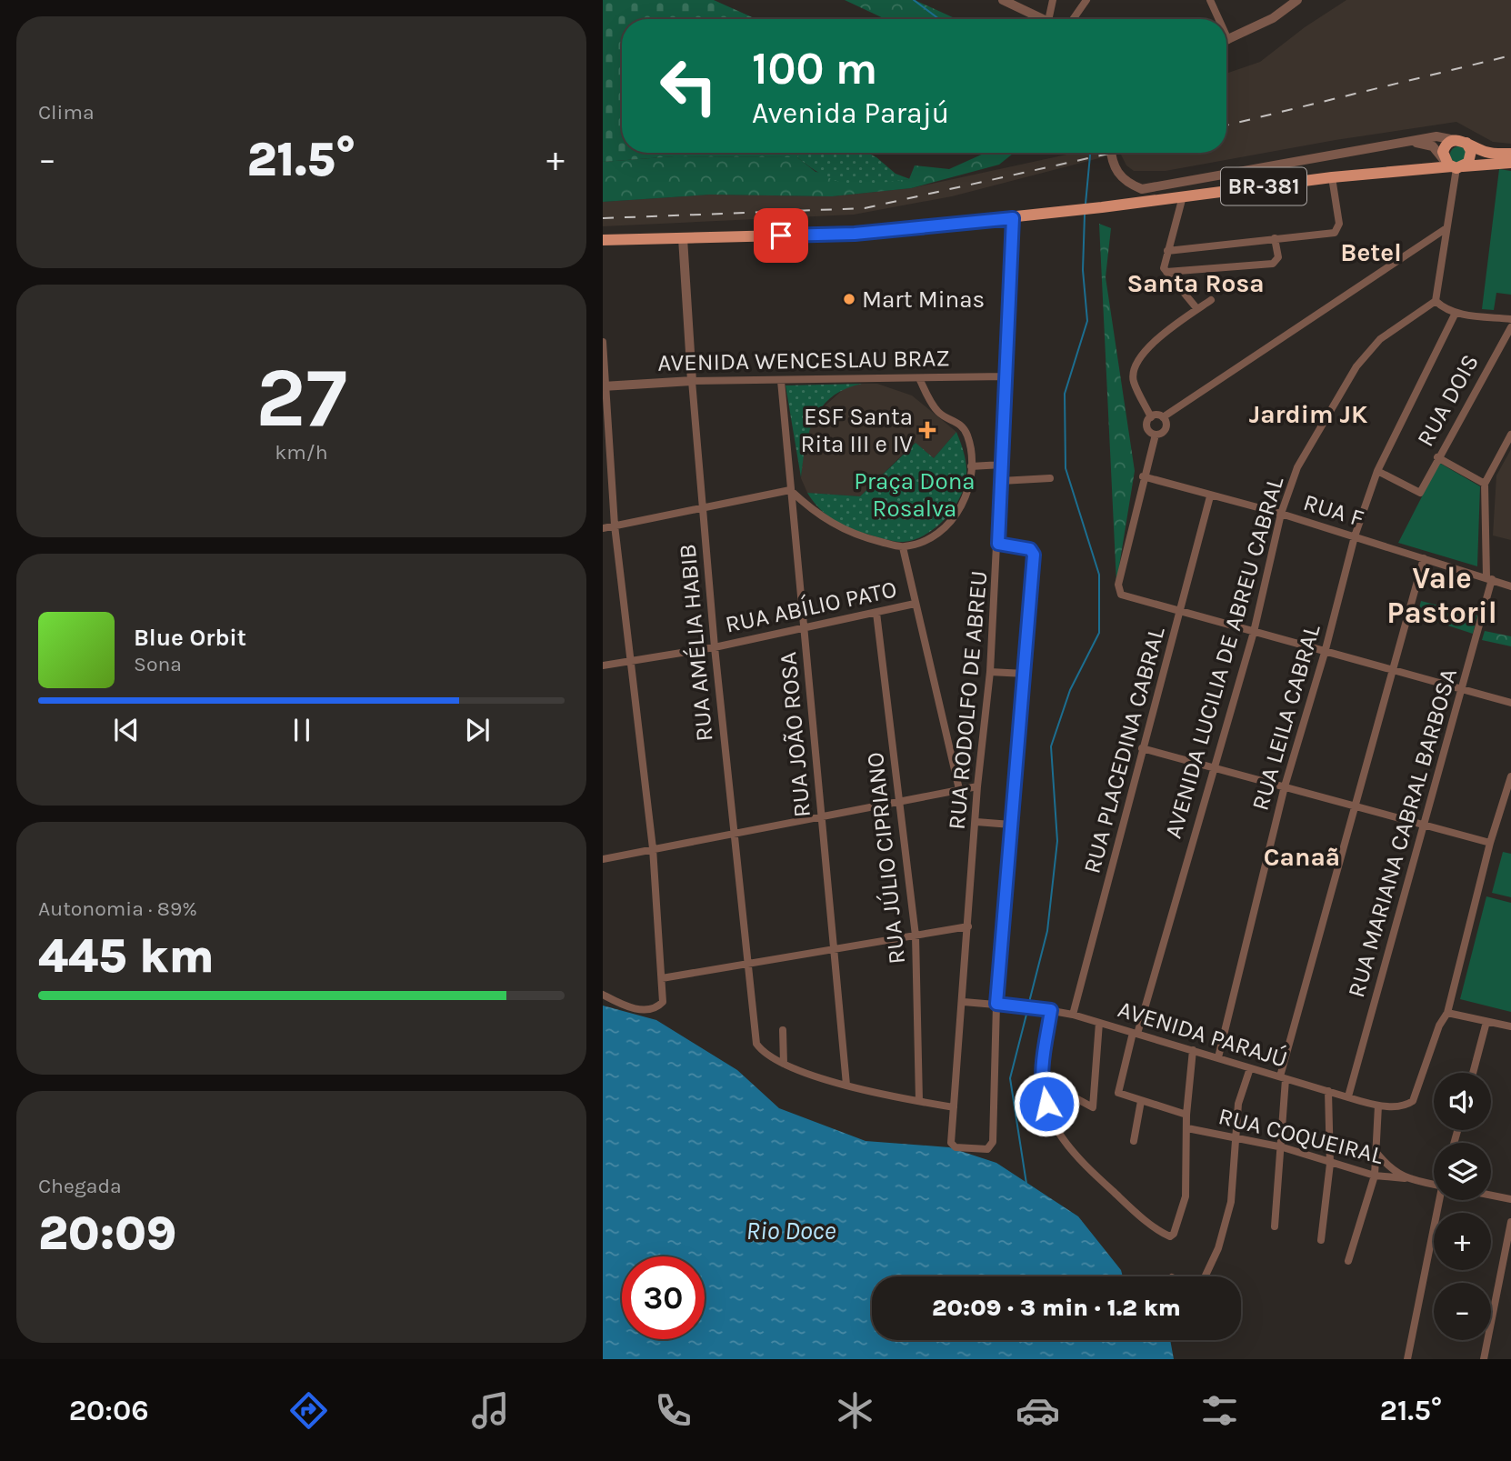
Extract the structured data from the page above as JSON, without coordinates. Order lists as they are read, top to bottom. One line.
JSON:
{"streets":{"main road":["BR-381"],"street":["AVENIDA WENCESLAU BRAZ","RUA DOIS","RUA F","RUA ABÍLIO PATO","RUA AMÉLIA HABIB","AVENIDA LUCILIA DE ABREU CABRAL","RUA RODOLFO DE ABREU","RUA LEILA CABRAL","RUA JOÃO ROSA","RUA PLACEDINA CABRAL","RUA MARIANA CABRAL BARBOSA","RUA JÚLIO CIPRIANO","AVENIDA PARAJÚ","RUA COQUEIRAL"]},"crossings":[["BR-381","RUA AMÉLIA HABIB"],["BR-381","RUA RODOLFO DE ABREU"],["AVENIDA WENCESLAU BRAZ","RUA AMÉLIA HABIB"],["AVENIDA WENCESLAU BRAZ","RUA RODOLFO DE ABREU"],["AVENIDA WENCESLAU BRAZ","RUA JOÃO ROSA"],["RUA DOIS","RUA LEILA CABRAL"],["RUA F","AVENIDA LUCILIA DE ABREU CABRAL"],["RUA F","RUA LEILA CABRAL"],["RUA F","RUA PLACEDINA CABRAL"],["RUA F","RUA MARIANA CABRAL BARBOSA"],["RUA ABÍLIO PATO","RUA AMÉLIA HABIB"],["RUA ABÍLIO PATO","RUA JOÃO ROSA"],["RUA ABÍLIO PATO","RUA JÚLIO CIPRIANO"],["AVENIDA LUCILIA DE ABREU CABRAL","AVENIDA PARAJÚ"],["RUA RODOLFO DE ABREU","AVENIDA PARAJÚ"],["RUA LEILA CABRAL","AVENIDA PARAJÚ"],["RUA PLACEDINA CABRAL","AVENIDA PARAJÚ"],["RUA MARIANA CABRAL BARBOSA","AVENIDA PARAJÚ"]],"districts":["Betel","Santa Rosa","Jardim JK","Vale Pastoril","Canaã"],"water":["Rio Doce"],"parks":["Praça Dona Rosalva"],"places":{"other":["Mart Minas"],"health":["ESF Santa Rita III e IV"]},"page":{"tile":["Clima",["27","km/h"],["Autonomia · 89%","445 km"],["Chegada","20:09"]],"turn":["100 m","Avenida Parajú"],"heat":["−","21.5°","+"],"song":["Blue Orbit","Sona"],"map_buttons":["+","−"],"limit":"30","trip":"20:09 · 3 min · 1.2 km","tabs":["20:06","21.5°"]}}
